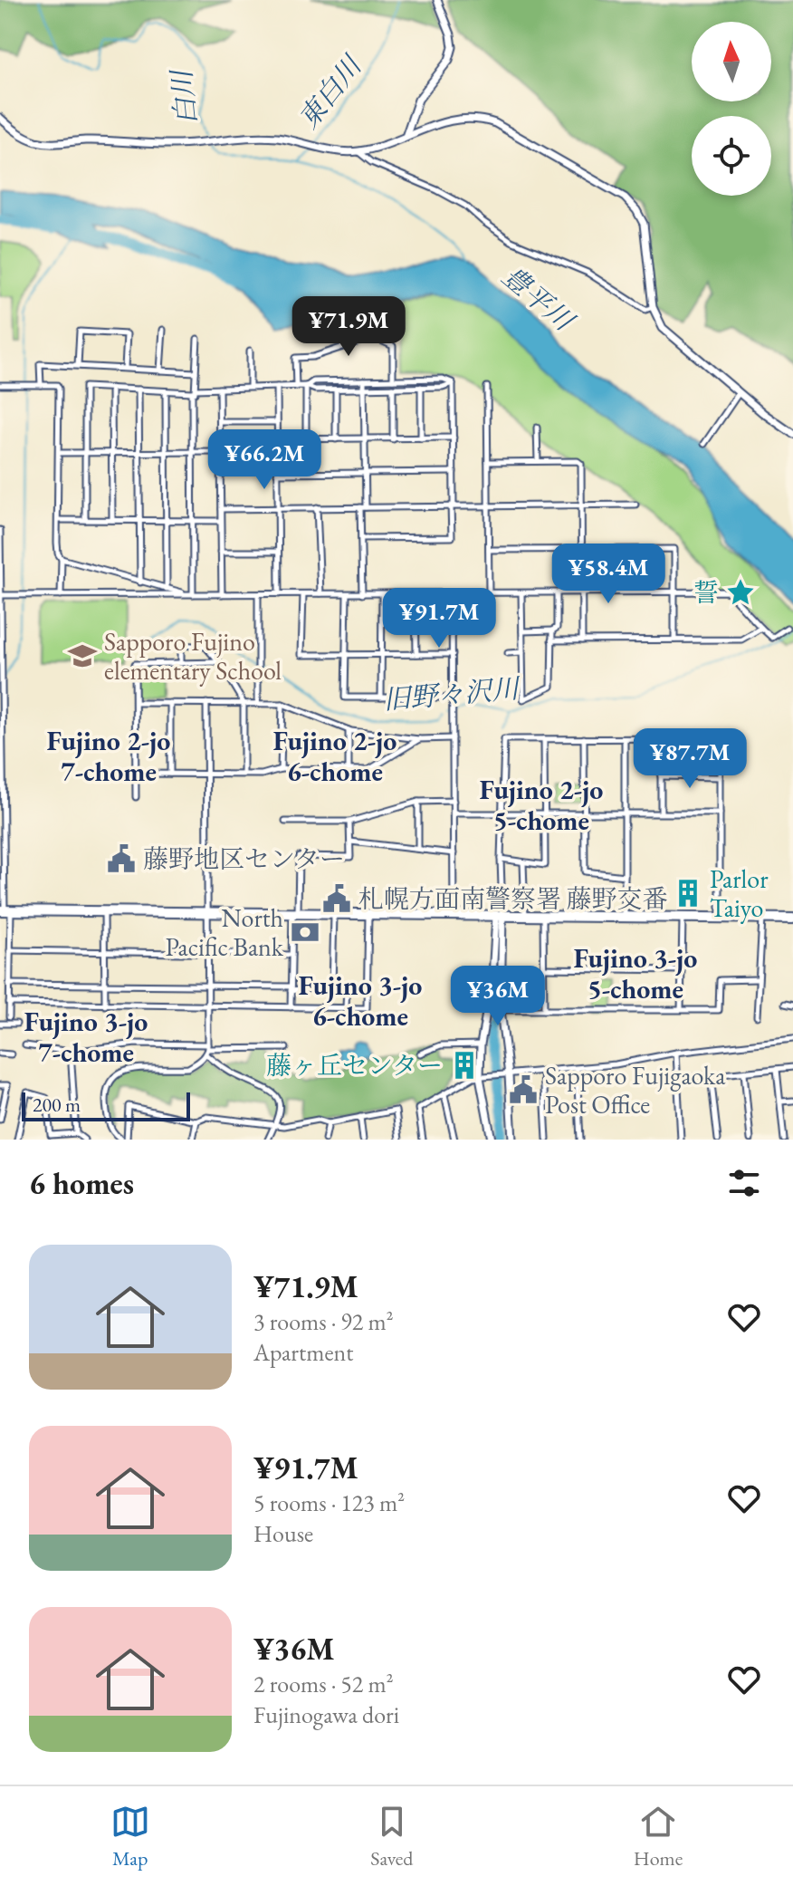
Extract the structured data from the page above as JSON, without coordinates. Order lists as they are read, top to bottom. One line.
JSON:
{"districts":["Fujino 2-jo 7-chome","Fujino 2-jo 6-chome","Fujino 2-jo 5-chome","Fujino 3-jo 5-chome","Fujino 3-jo 6-chome","Fujino 3-jo 7-chome"],"water":["東白川","白川","豊平川","旧野々沢川"],"places":{"place":["誓"],"school or university":["Sapporo Fujino elementary School"],"public building":["藤野地区センター","札幌方面南警察署 藤野交番","Sapporo Fujigaoka Post Office"],"building":["Parlor Taiyo","藤ヶ丘センター"],"bank":["North Pacific Bank"]},"scale_bar":"200 m","north":"top","page":{"price":["¥71.9M","¥66.2M","¥58.4M","¥91.7M","¥87.7M","¥36M"],"scale":"200 m","heading":"6 homes","list":[{"name":"¥71.9M","note":"3 rooms · 92 m² · Apartment"},{"name":"¥91.7M","note":"5 rooms · 123 m² · House"},{"name":"¥36M","note":"2 rooms · 52 m² · Fujinogawa dori"}],"tabs":["Map","Saved","Home"]}}
